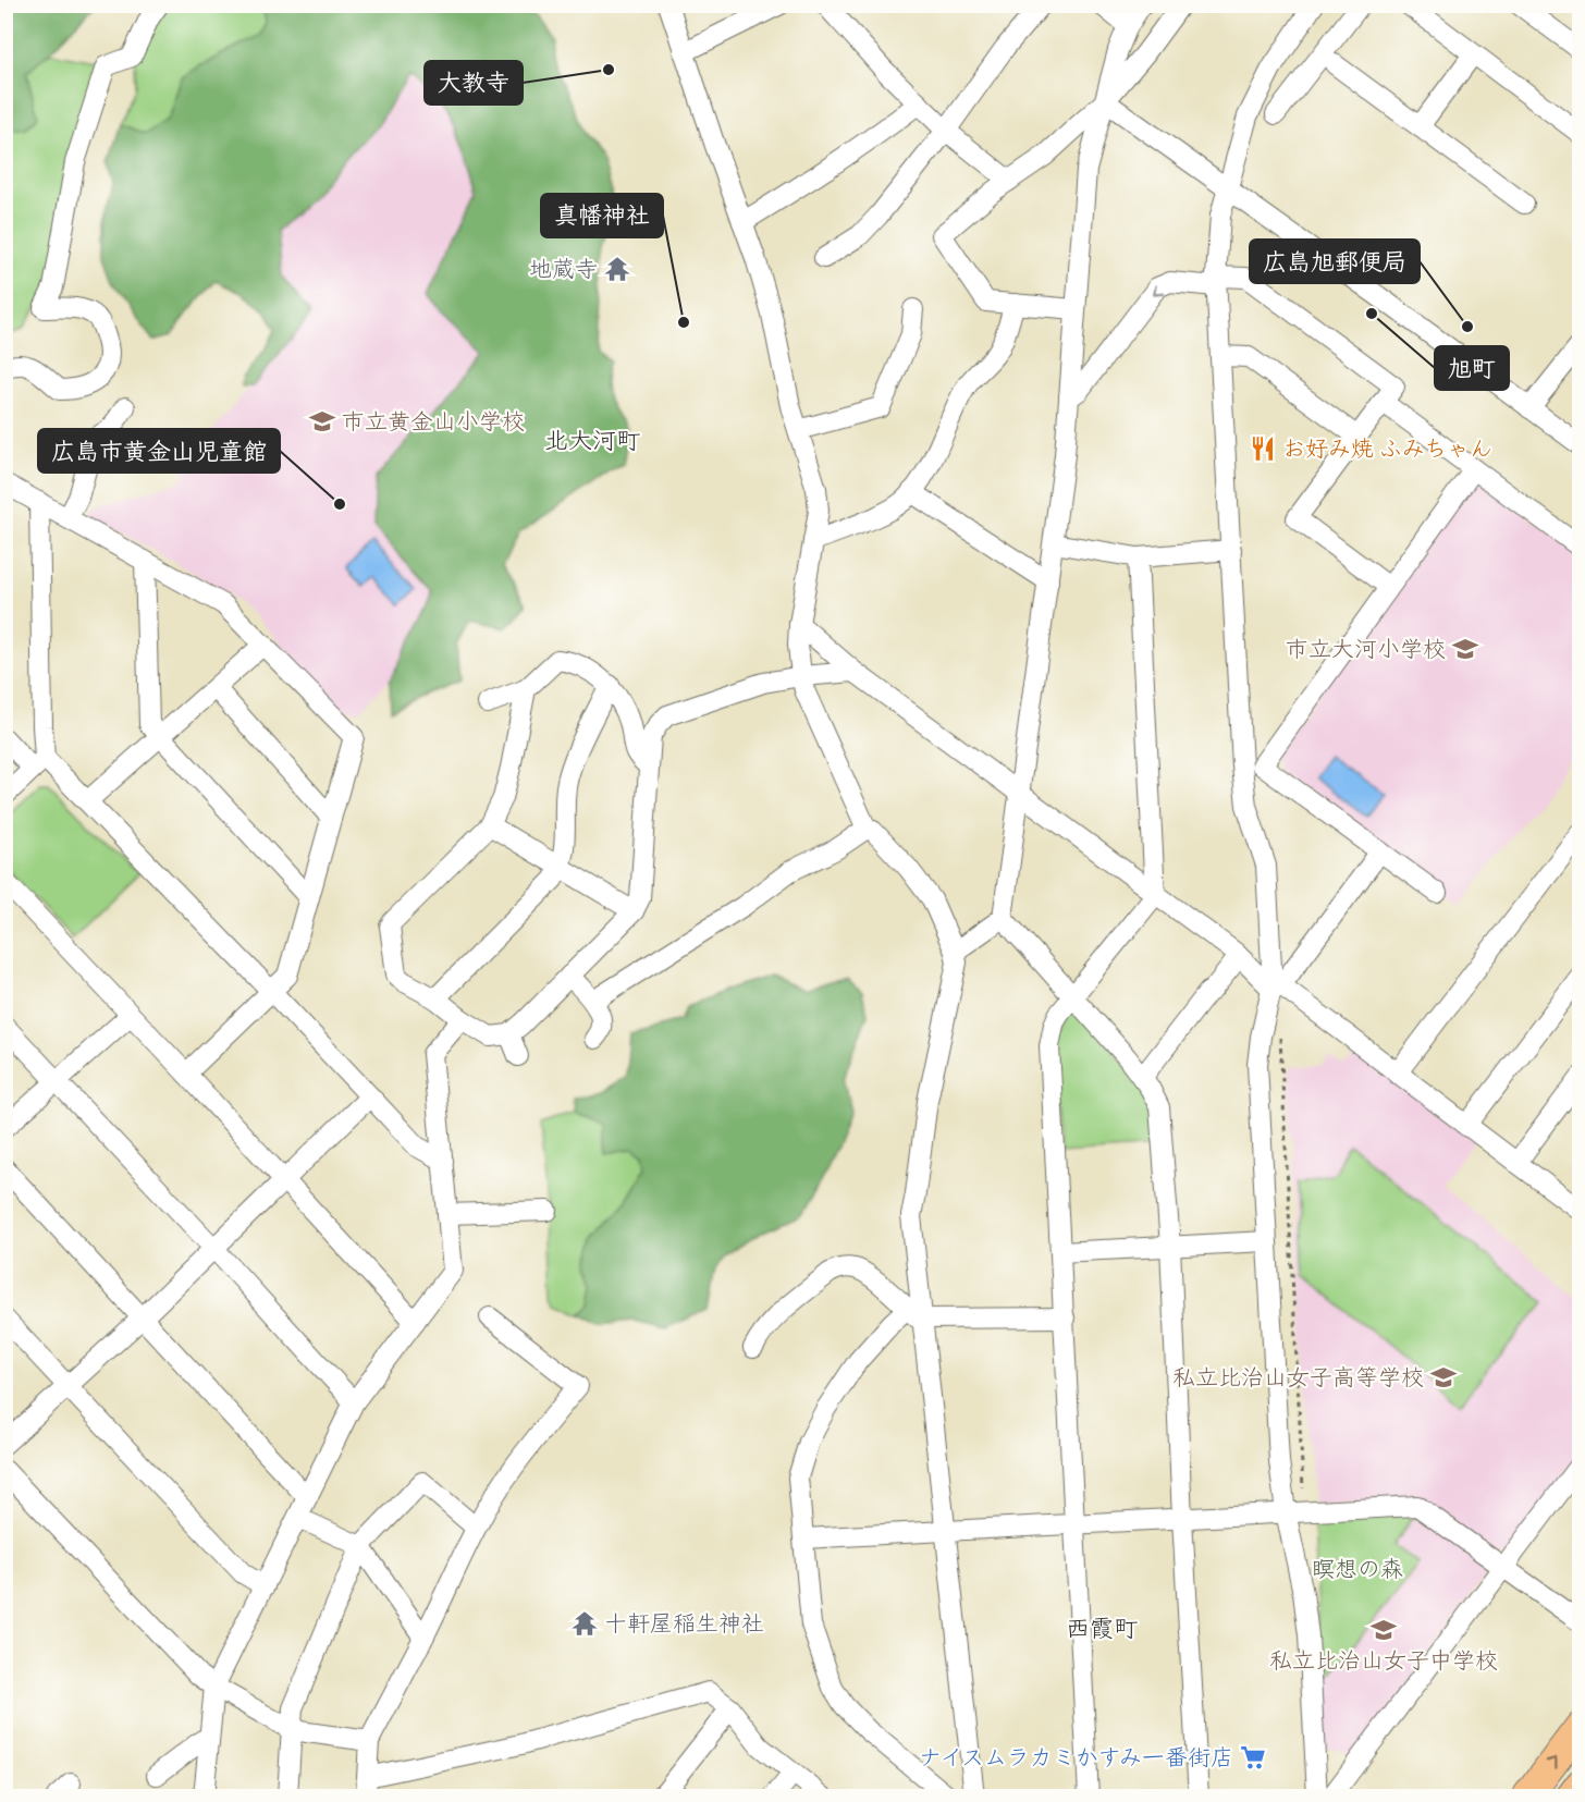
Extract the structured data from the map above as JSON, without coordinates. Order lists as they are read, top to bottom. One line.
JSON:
{"districts":["北大河町","西霞町"],"parks":["瞑想の森"],"places":{"other":["大教寺","旭町","真幡神社","広島旭郵便局","広島市黄金山児童館"],"temple":["地蔵寺","十軒屋稲生神社"],"school or university":["市立黄金山小学校","市立大河小学校","私立比治山女子高等学校","私立比治山女子中学校"],"restaurant":["お好み焼 ふみちゃん"],"supermarket":["ナイスムラカミかすみ一番街店"]}}
